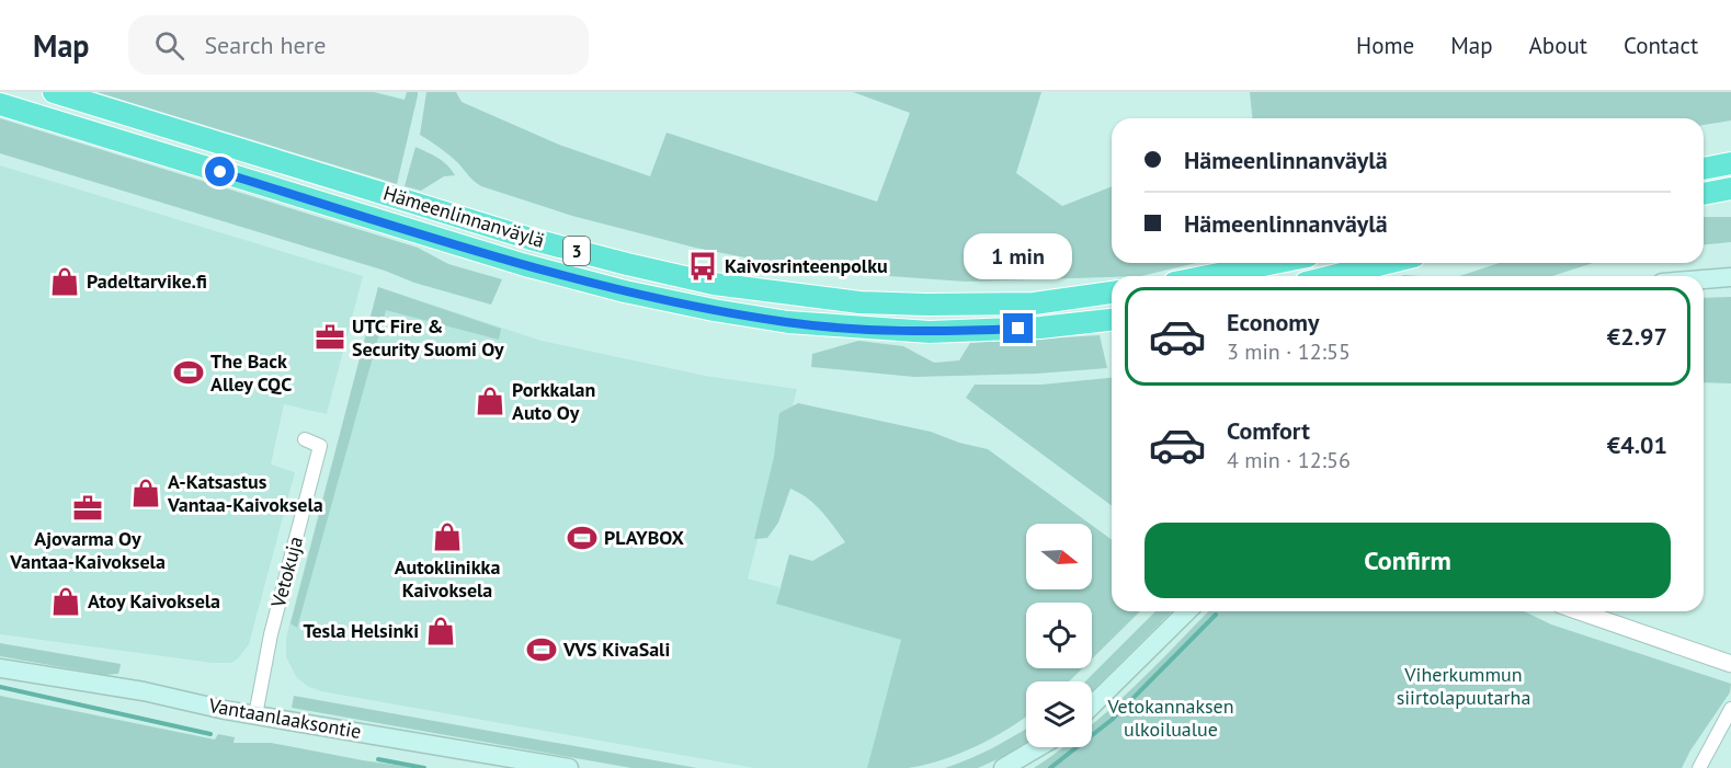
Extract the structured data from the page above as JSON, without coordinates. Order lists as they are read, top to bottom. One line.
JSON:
{"streets":{"highway":["Hämeenlinnanväylä","3"],"main road":["Vantaanlaaksontie"],"street":["Vetokuja"]},"crossings":[["Vetokuja","Vantaanlaaksontie"]],"parks":["Viherkummun siirtolapuutarha","Vetokannaksen ulkoilualue"],"places":{"bus stop":["Kaivosrinteenpolku"],"shop":["Padeltarvike.fi","Porkkalan Auto Oy","A-Katsastus Vantaa-Kaivoksela","Autoklinikka Kaivoksela","Atoy Kaivoksela","Tesla Helsinki"],"office":["UTC Fire & Security Suomi Oy","Ajovarma Oy Vantaa-Kaivoksela"],"sports":["The Back Alley CQC","PLAYBOX","VVS KivaSali"]},"north":"right","page":{"header":"Map","search":"Search here","nav":["Home","Map","About","Contact"],"banner":["Hämeenlinnanväylä","Hämeenlinnanväylä"],"bubble":"1 min","list":[{"name":"Economy","note":"3 min · 12:55","value":"€2.97"},{"name":"Comfort","note":"4 min · 12:56","value":"€4.01"}],"buttons":"Confirm"}}
